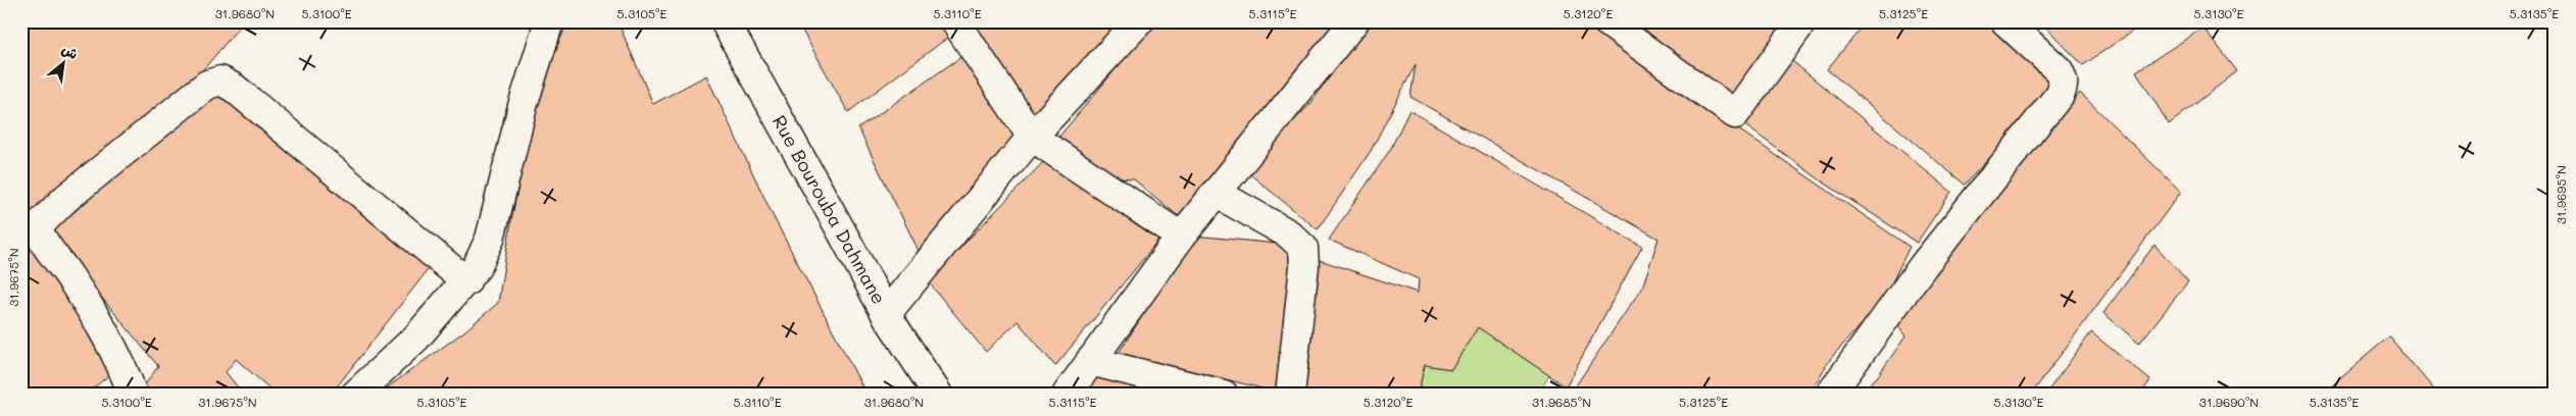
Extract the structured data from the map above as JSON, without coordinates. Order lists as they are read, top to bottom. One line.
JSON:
{"streets":{"street":["Rue Bourouba Dahmane"]},"north":"top right","coordinates":["31.9680°N","5.3100°E","5.3105°E","5.3110°E","5.3115°E","5.3120°E","5.3125°E","5.3130°E","5.3135°E","31.9695°N","31.9675°N","31.9685°N","31.9690°N"]}
